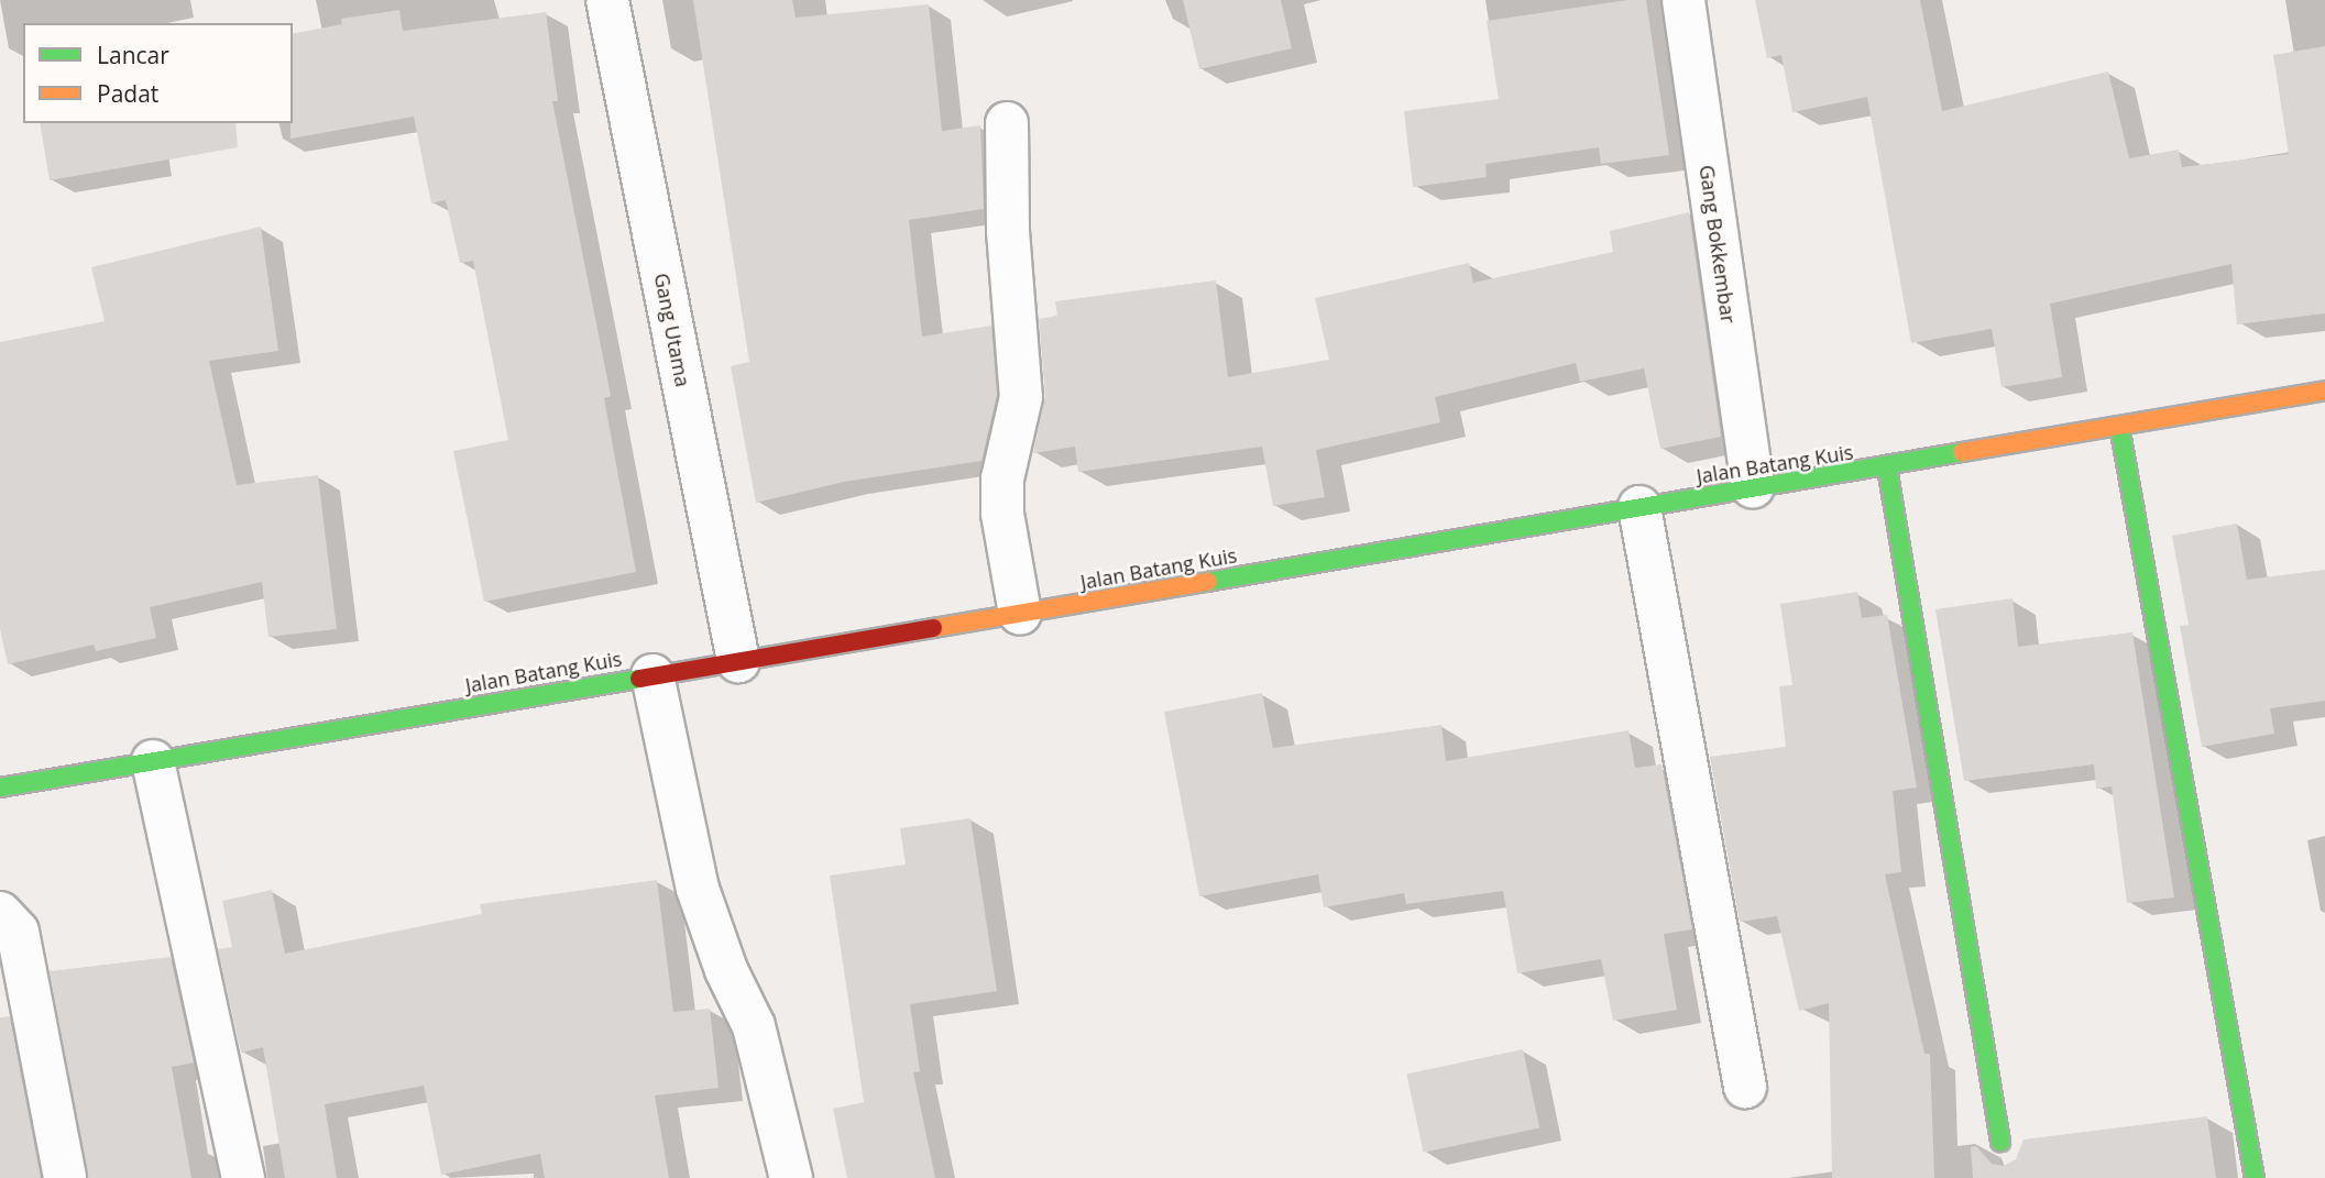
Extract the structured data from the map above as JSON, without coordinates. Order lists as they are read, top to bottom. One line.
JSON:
{"streets":{"main road":["Jalan Batang Kuis"],"street":["Gang Bokkembar","Gang Utama"]},"crossings":[["Gang Bokkembar","Jalan Batang Kuis"],["Gang Utama","Jalan Batang Kuis"]],"legend":["Lancar","Padat"]}
